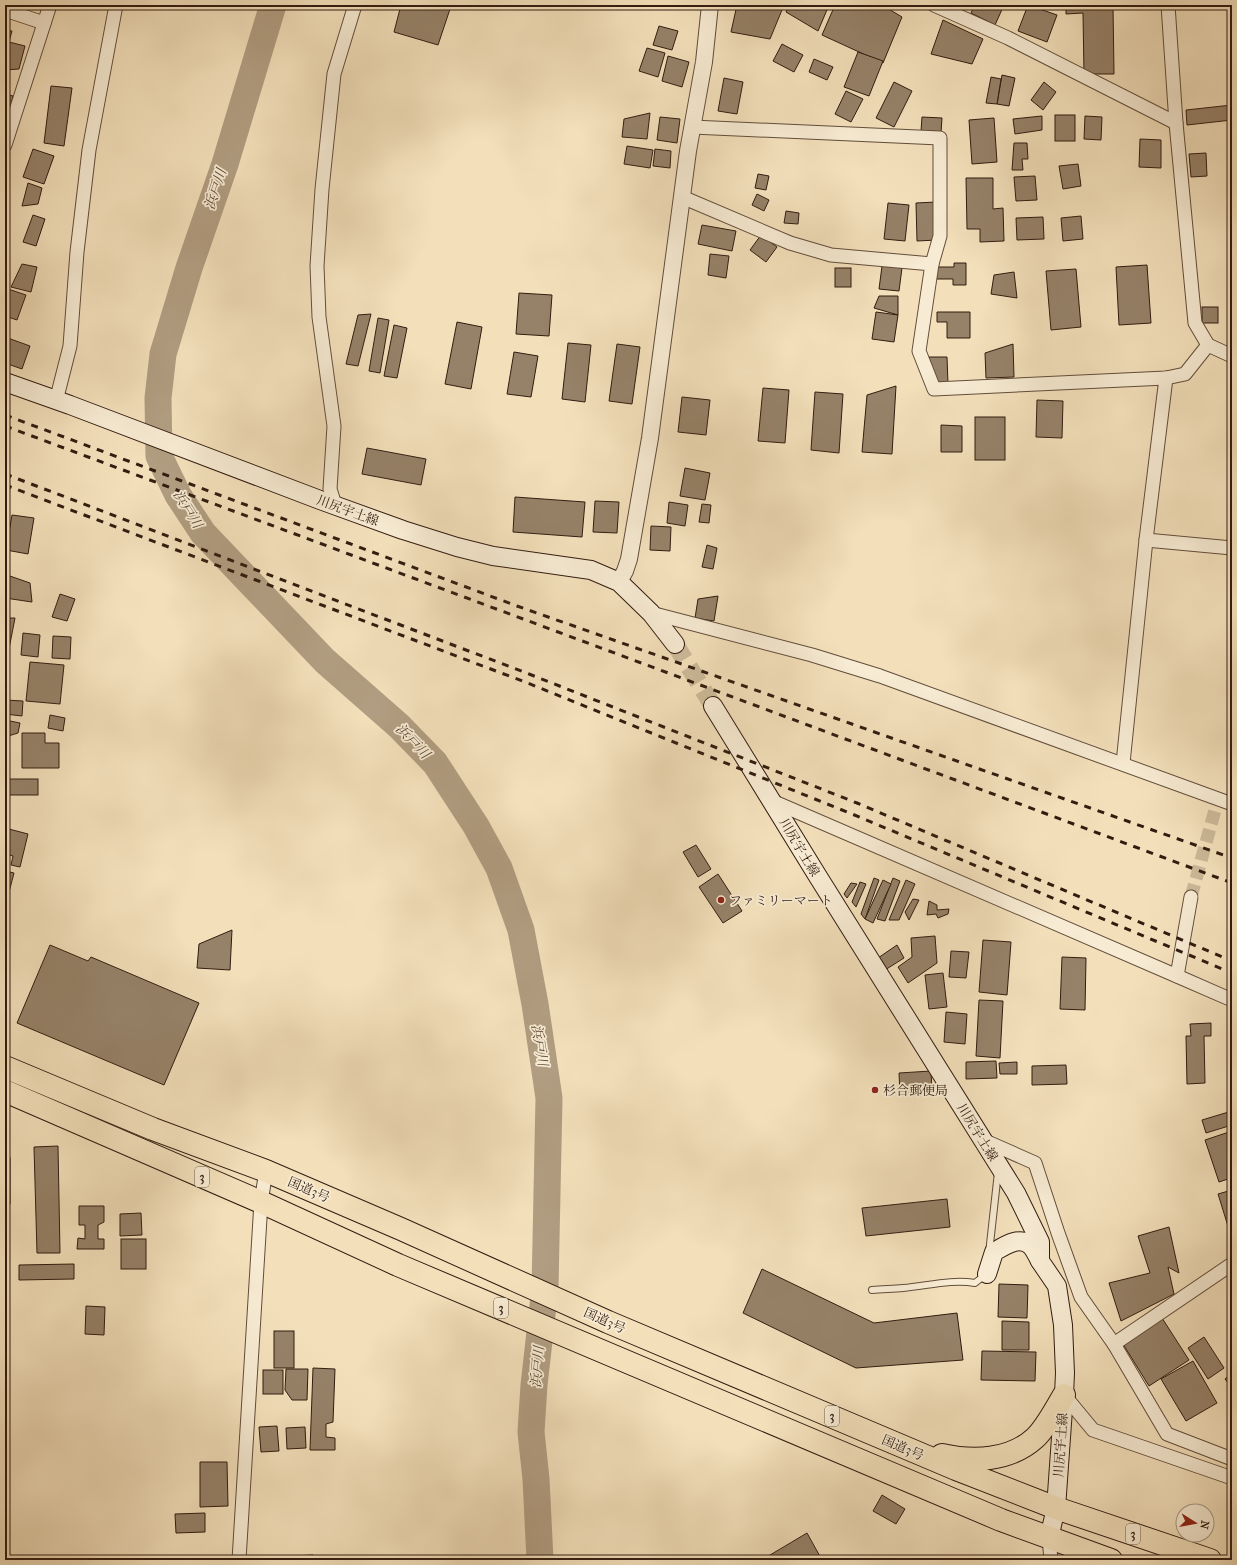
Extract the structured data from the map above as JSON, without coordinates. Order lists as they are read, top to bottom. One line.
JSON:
{"streets":{"highway":["3","国道3号"],"main road":["川尻宇土線"]},"crossings":[["川尻宇土線","3"],["川尻宇土線","国道3号"]],"water":["浜戸川"],"places":["ファミリーマート","杉合郵便局"],"north":"right"}
